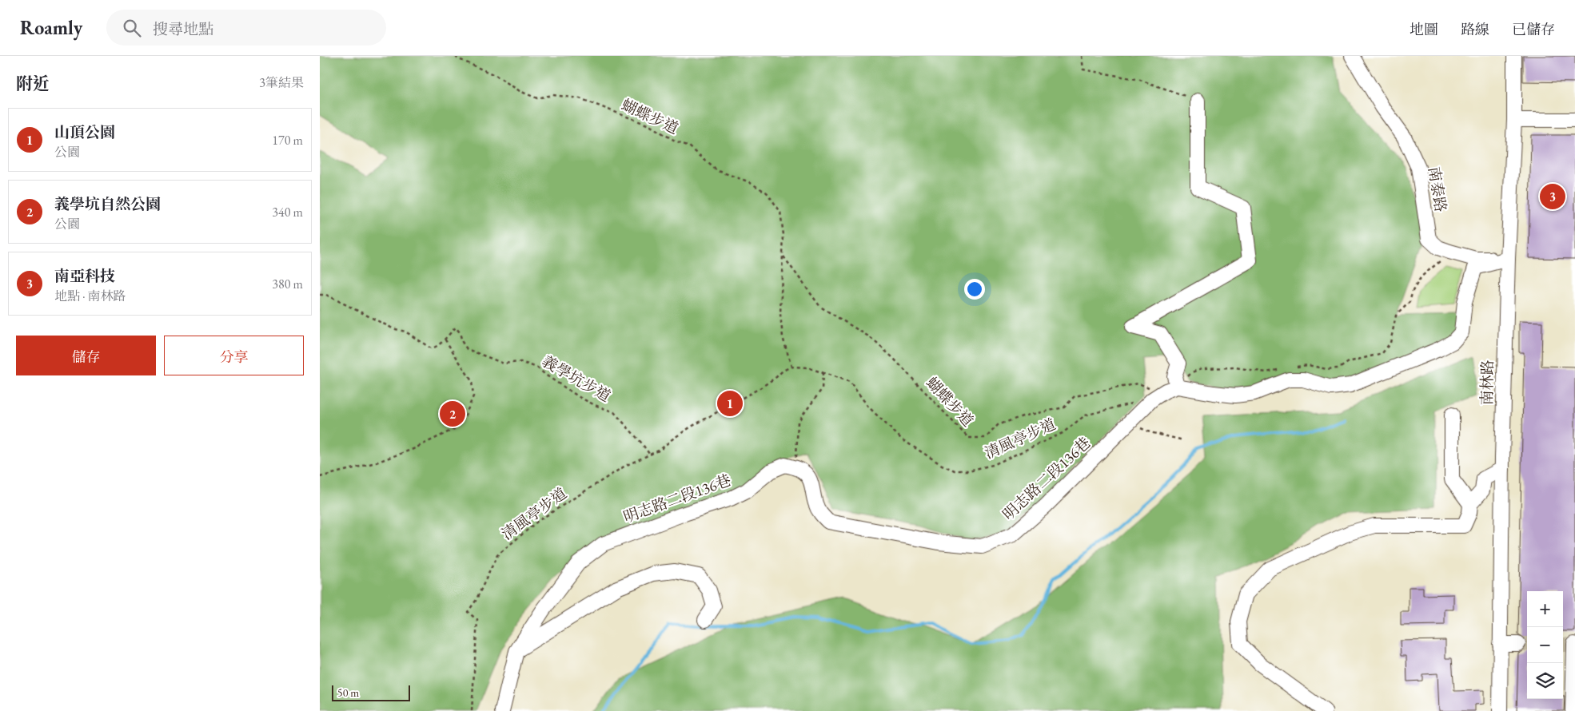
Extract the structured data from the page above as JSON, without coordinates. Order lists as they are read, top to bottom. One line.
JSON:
{"streets":{"street":["南泰路","南林路","明志路二段136巷"],"path":["蝴蝶步道","義學坑步道","清風亭步道"]},"crossings":[["蝴蝶步道","清風亭步道"],["蝴蝶步道","明志路二段136巷"],["南泰路","南林路"],["義學坑步道","清風亭步道"]],"scale_bar":"50 m","page":{"header":"Roamly","search":"搜尋地點","nav":["地圖","路線","已儲存"],"heading":["附近","3筆結果"],"list":[{"mark":"1","name":"山頂公園","note":"公園","value":"170 m"},{"mark":"2","name":"義學坑自然公園","note":"公園","value":"340 m"},{"mark":"3","name":"南亞科技","note":"地點 · 南林路","value":"380 m"}],"pins":["3","1","2"],"buttons":["儲存","分享"],"map_buttons":["+","−"],"scale":"50 m"}}
